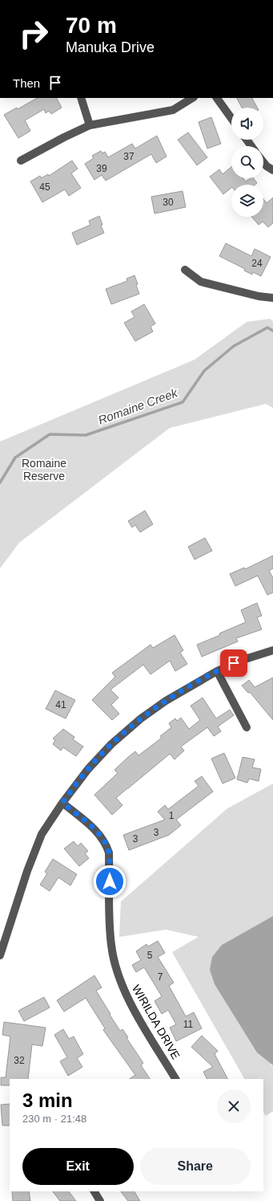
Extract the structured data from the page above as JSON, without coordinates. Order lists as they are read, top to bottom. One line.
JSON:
{"streets":{"street":["WIRILDA DRIVE"]},"water":["Romaine Creek"],"parks":["Romaine Reserve"],"house_numbers":["37","39","45","30","24","41","1","3","3","5","7","11","32"],"page":{"turn":["70 m","Manuka Drive"],"then":"Then","heading":["3 min","230 m · 21:48"],"buttons":["Exit","Share"]}}
